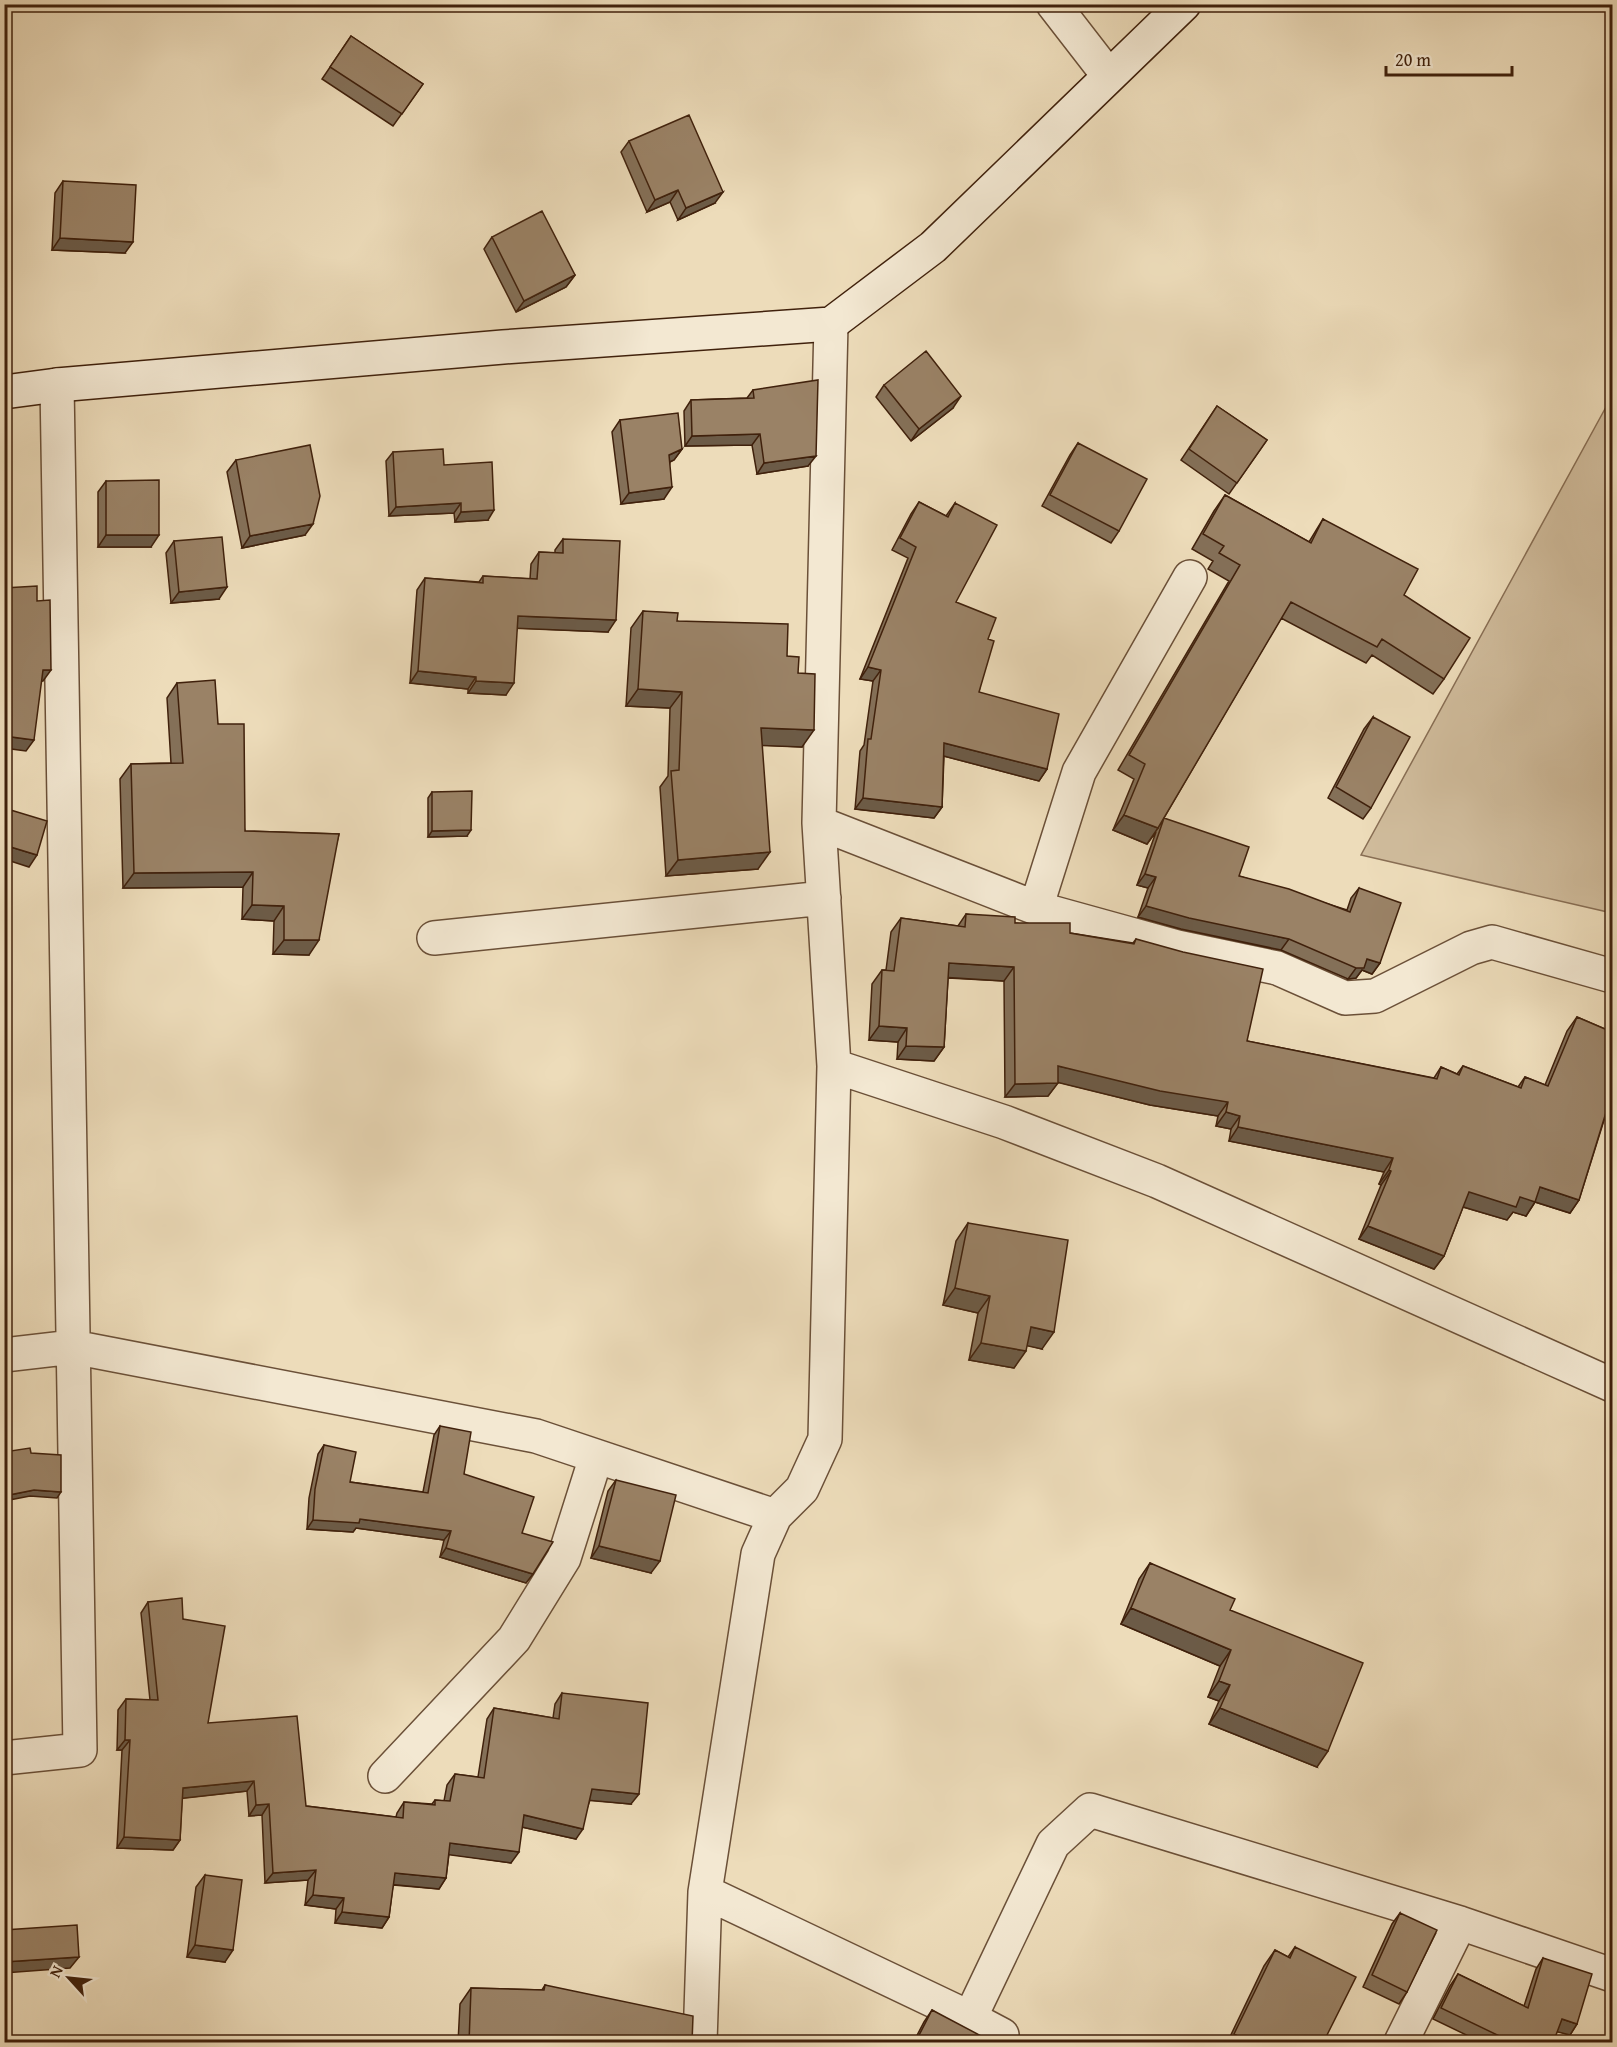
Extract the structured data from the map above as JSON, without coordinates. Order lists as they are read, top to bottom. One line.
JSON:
{"scale_bar":"20 m","north":"top left"}
